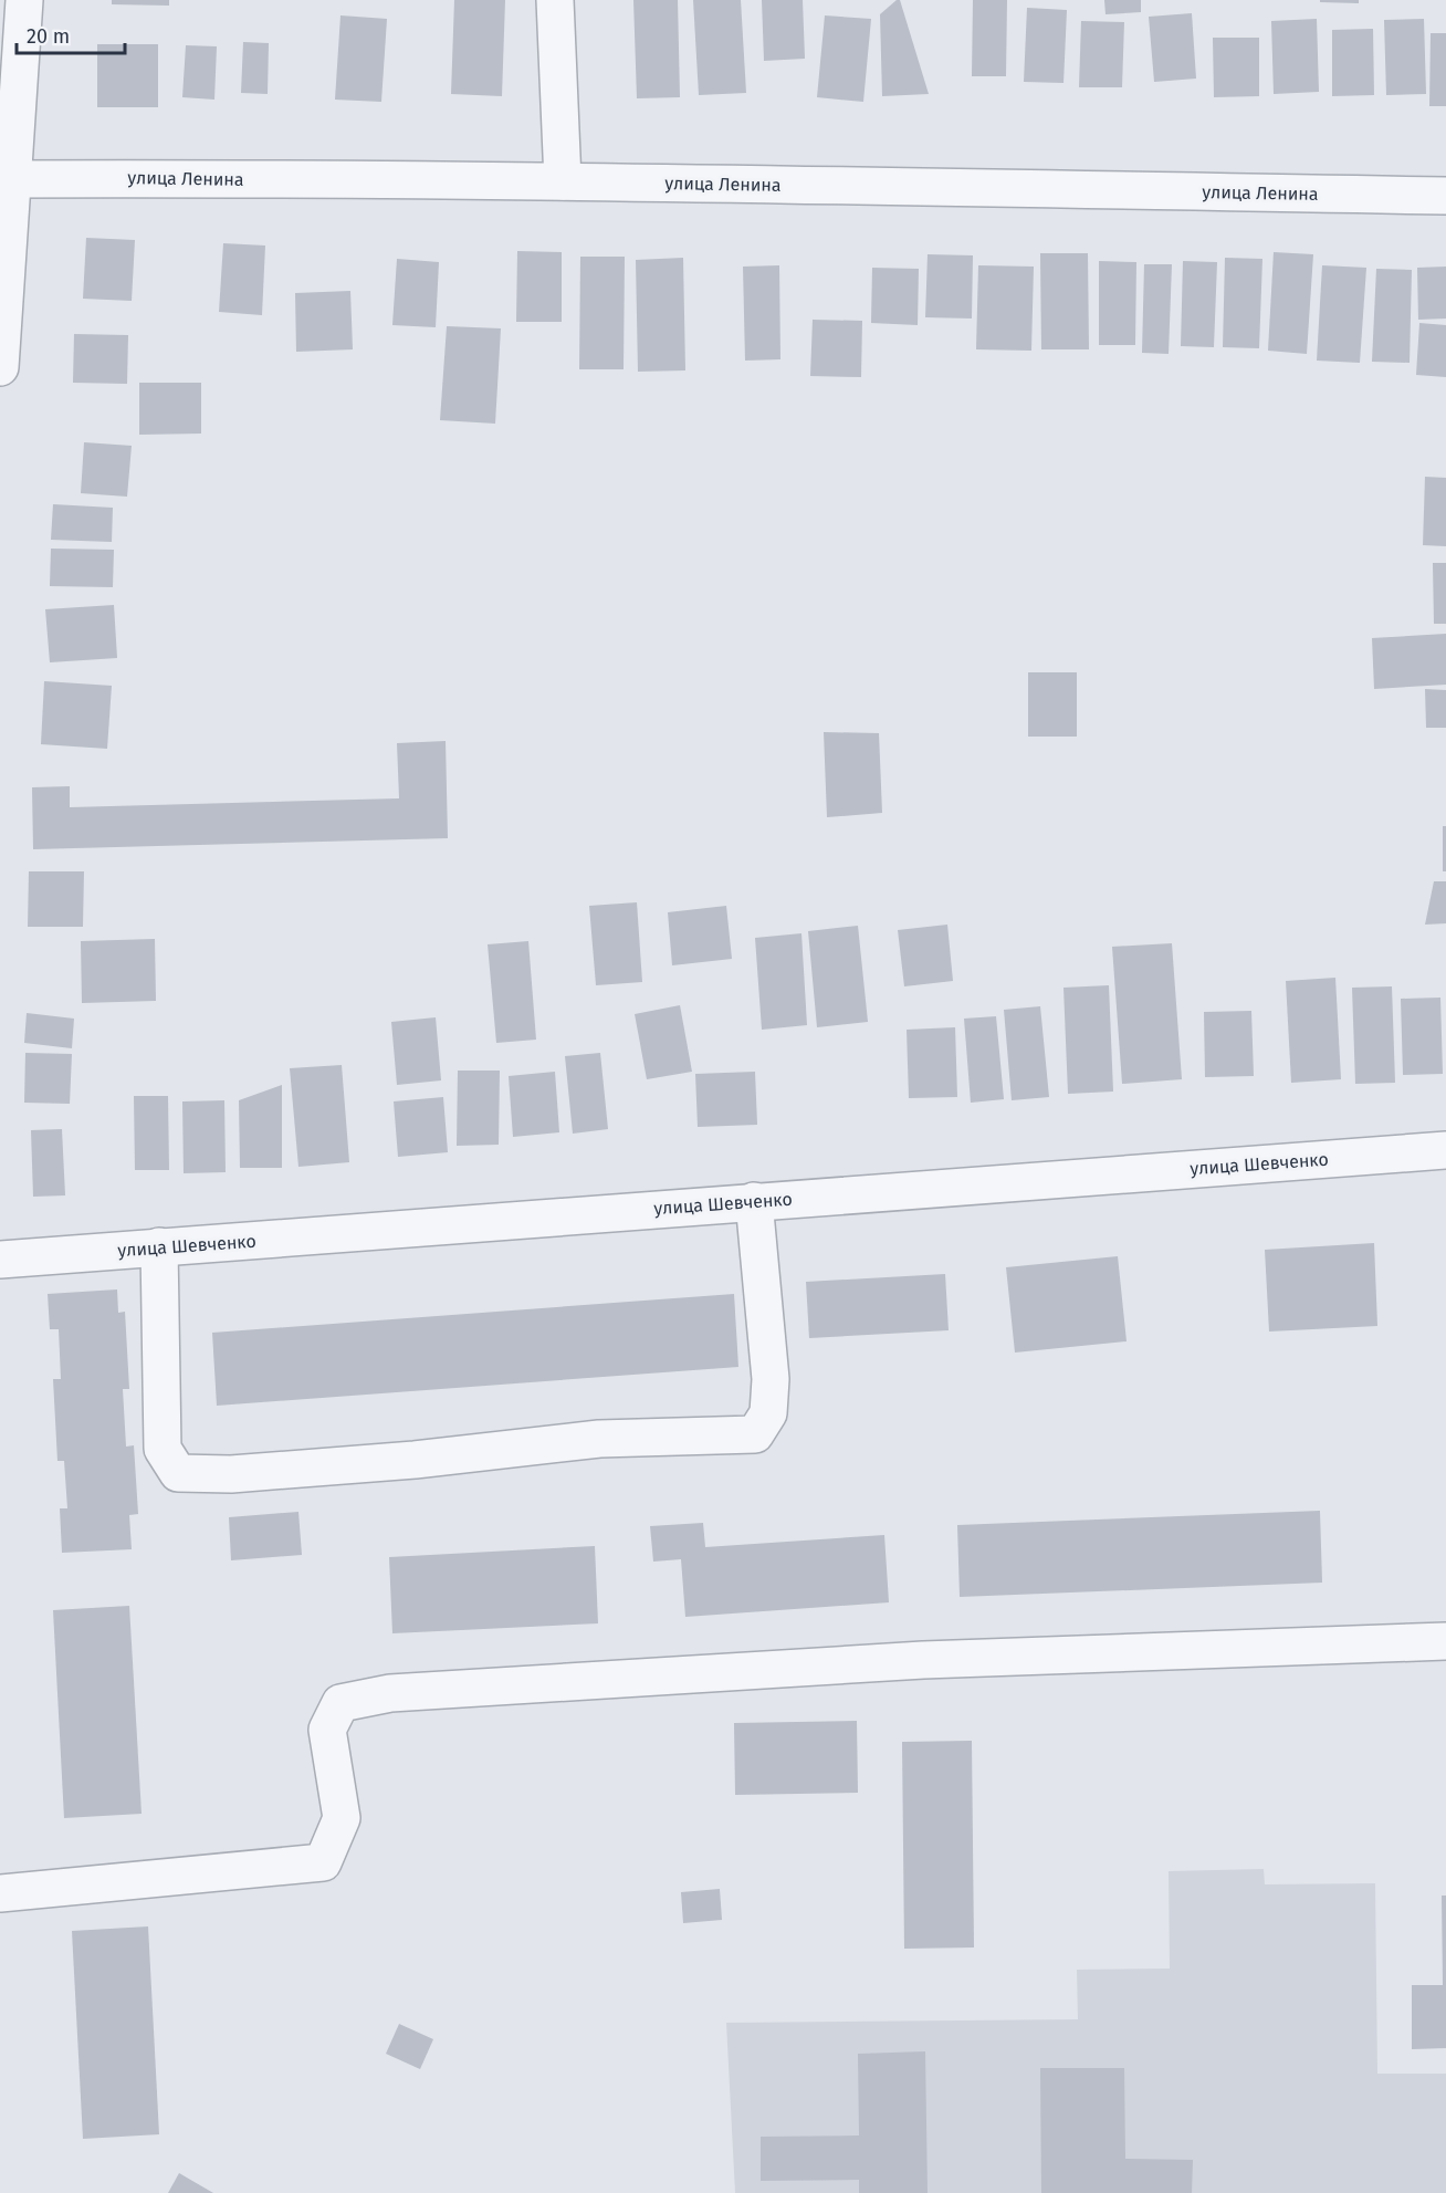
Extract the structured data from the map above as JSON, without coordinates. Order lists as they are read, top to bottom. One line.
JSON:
{"streets":{"street":["улица Ленина","улица Шевченко"]},"scale_bar":"20 m"}
